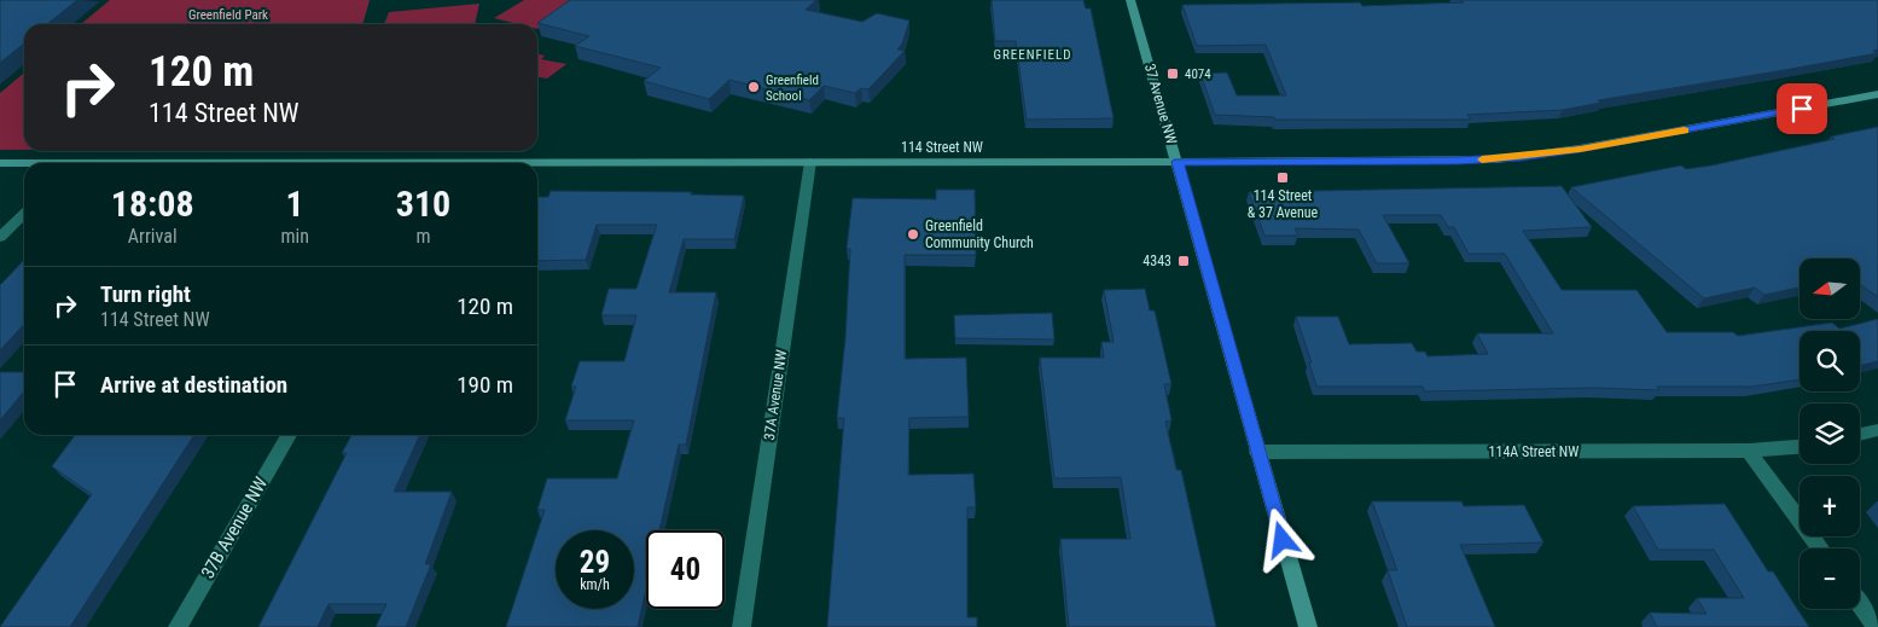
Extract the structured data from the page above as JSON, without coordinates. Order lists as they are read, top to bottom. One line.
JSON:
{"streets":{"street":["37 Avenue NW","114 Street NW","37A Avenue NW","114A Street NW","37B Avenue NW"]},"crossings":[["37 Avenue NW","114 Street NW"],["37 Avenue NW","114A Street NW"],["114 Street NW","37A Avenue NW"]],"districts":["GREENFIELD"],"parks":["Greenfield Park"],"places":{"transit":["4074","114 Street & 37 Avenue","4343"],"other":["Greenfield School","Greenfield Community Church"]},"north":"left","page":{"turn":["120 m","114 Street NW"],"eta":["18:08","Arrival","1","min","310","m"],"map_buttons":["+","−"],"list":[{"name":"Turn right","note":"114 Street NW","value":"120 m"},{"name":"Arrive at destination","value":"190 m"}],"speed":"29 km/h","limit":"40"}}
